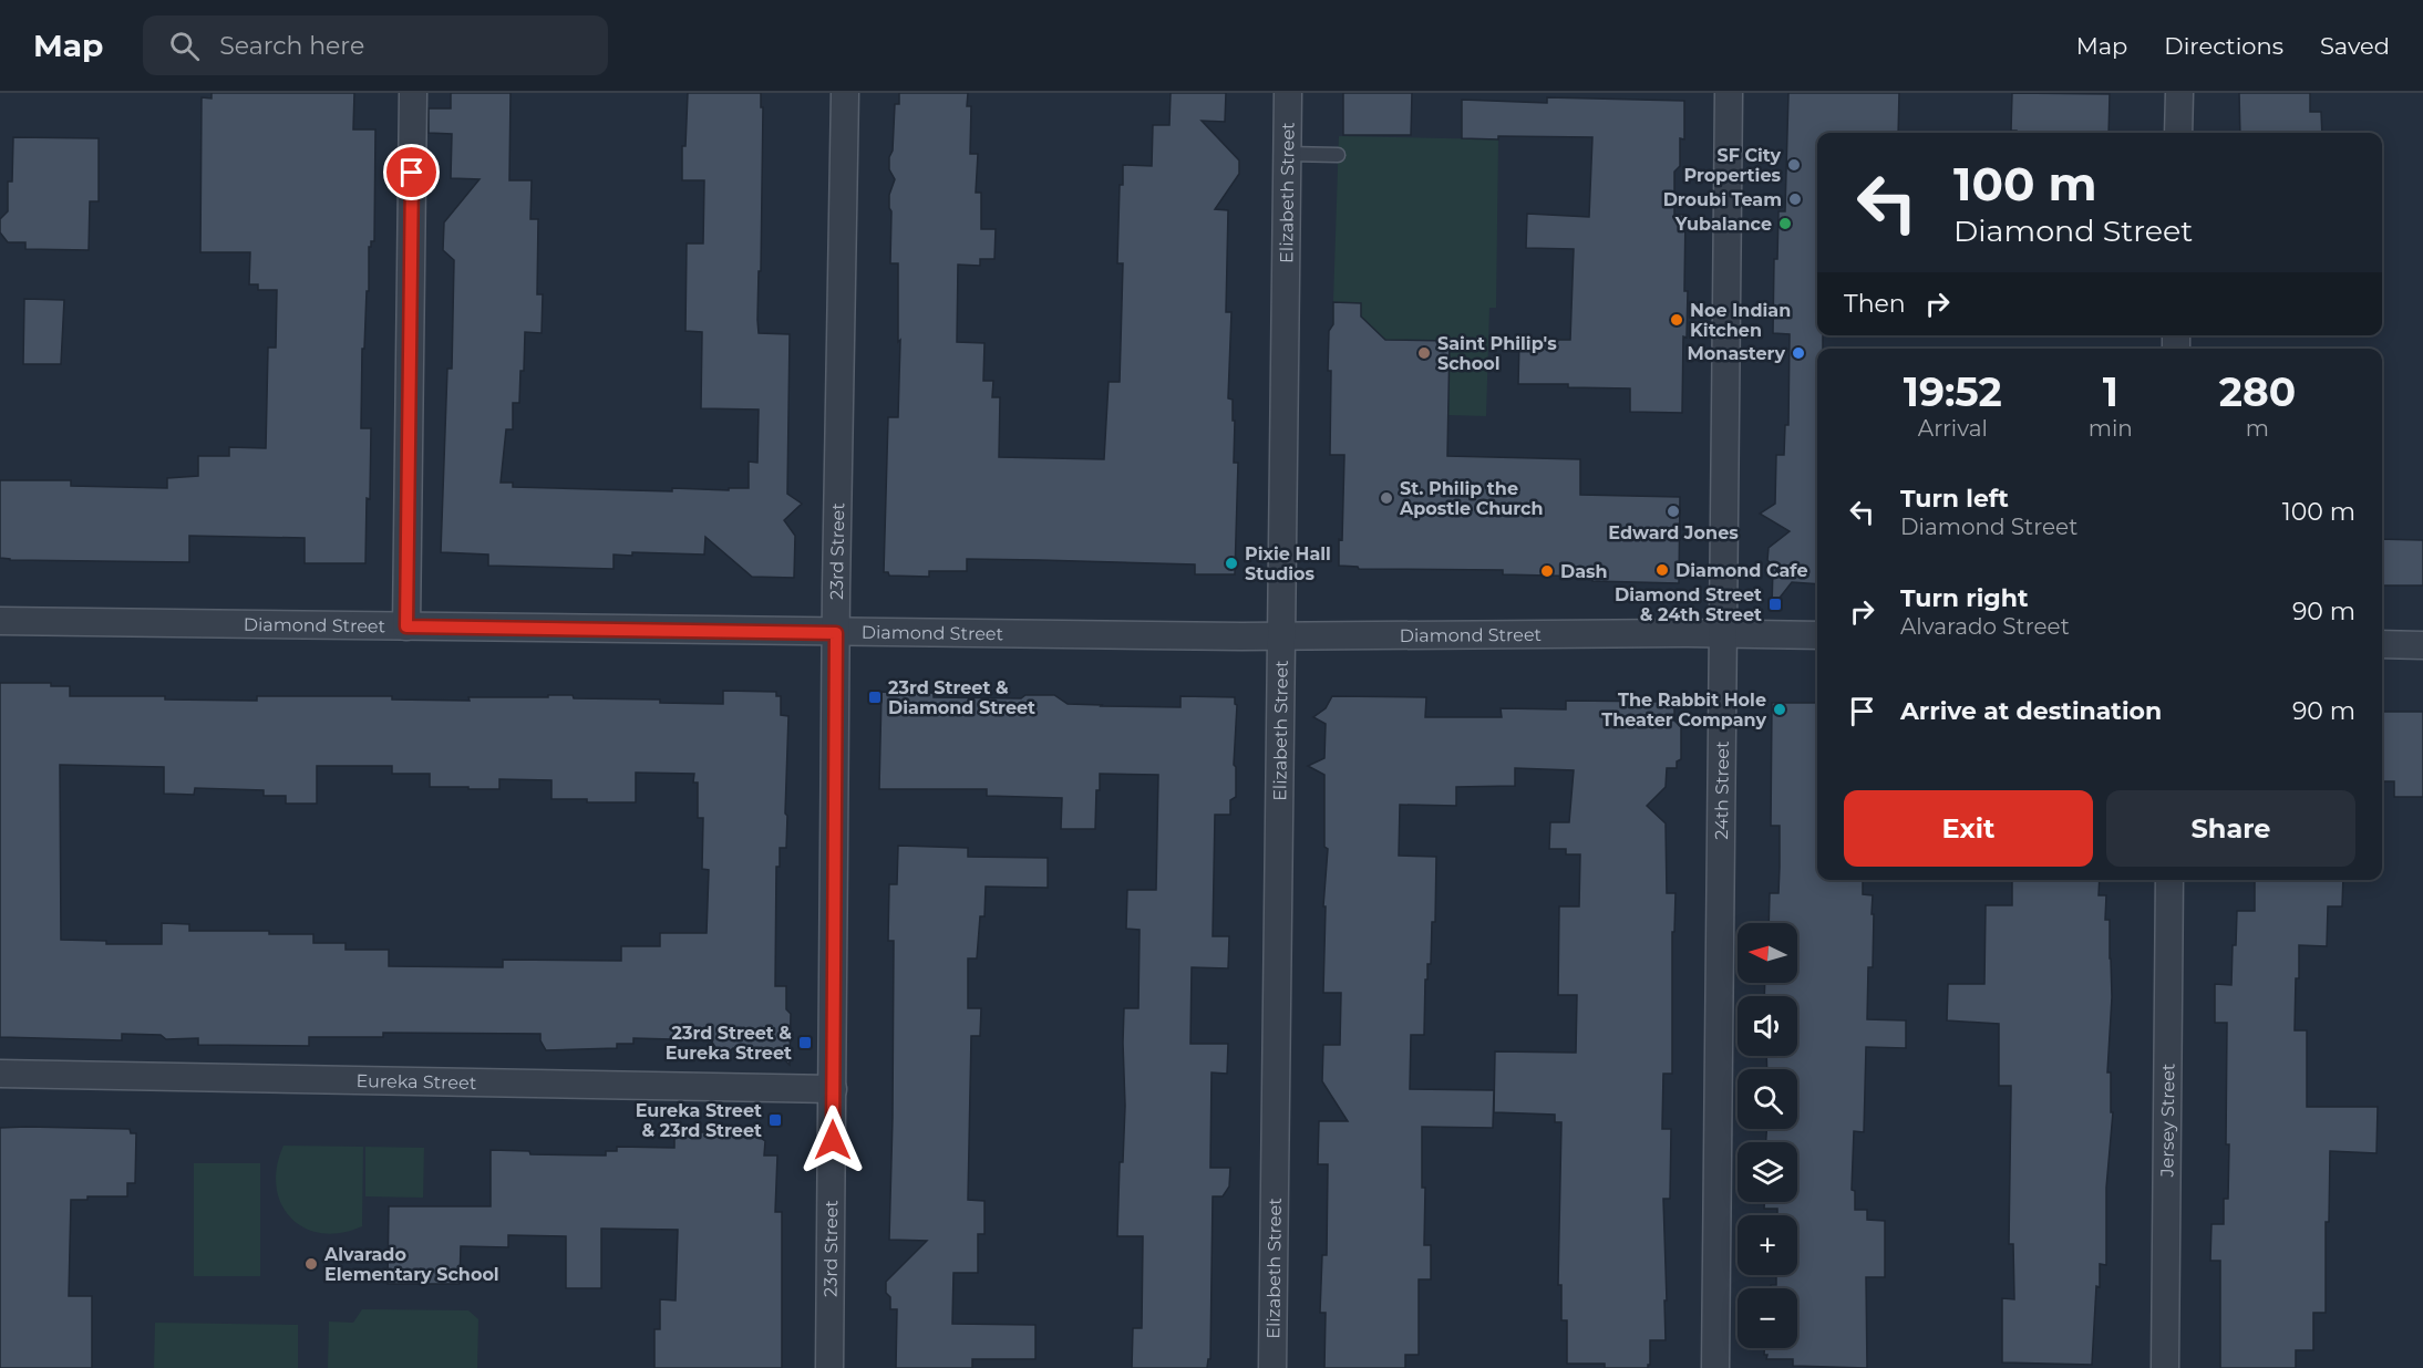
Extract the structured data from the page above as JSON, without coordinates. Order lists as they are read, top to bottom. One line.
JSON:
{"streets":{"street":["Elizabeth Street","23rd Street","Diamond Street","24th Street","Eureka Street","Jersey Street"]},"crossings":[["Elizabeth Street","Diamond Street"],["23rd Street","Diamond Street"],["23rd Street","Eureka Street"],["Diamond Street","24th Street"]],"places":{"other":["SF City Properties","Droubi Team","Yubalance","Noe Indian Kitchen","Saint Philip's School","Monastery","St. Philip the Apostle Church","Edward Jones","Pixie Hall Studios","Diamond Cafe","Dash","The Rabbit Hole Theater Company","Alvarado Elementary School"],"transit":["Diamond Street & 24th Street","23rd Street & Diamond Street","23rd Street & Eureka Street","Eureka Street & 23rd Street"]},"north":"left","page":{"header":"Map","search":"Search here","nav":["Map","Directions","Saved"],"turn":["100 m","Diamond Street"],"then":"Then","eta":["19:52","Arrival","1","min","280","m"],"list":[{"name":"Turn left","note":"Diamond Street","value":"100 m"},{"name":"Turn right","note":"Alvarado Street","value":"90 m"},{"name":"Arrive at destination","value":"90 m"}],"buttons":["Exit","Share"],"map_buttons":["+","−"]}}
